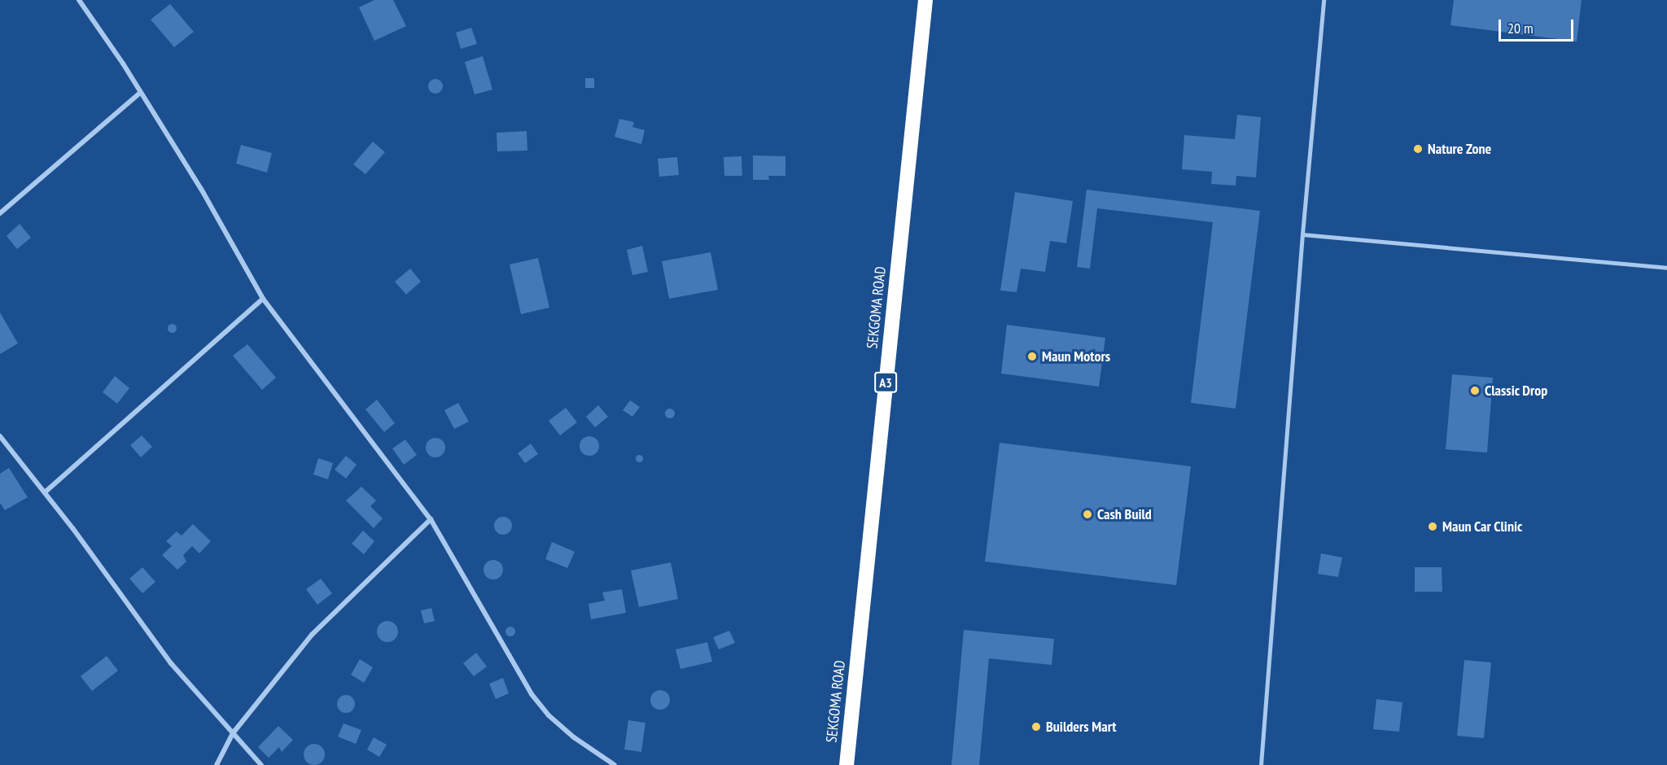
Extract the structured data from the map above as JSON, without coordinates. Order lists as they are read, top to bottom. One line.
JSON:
{"streets":{"highway":["SEKGOMA ROAD","A3"]},"places":["Nature Zone","Maun Motors","Classic Drop","Cash Build","Maun Car Clinic","Builders Mart"],"scale_bar":"20 m"}
